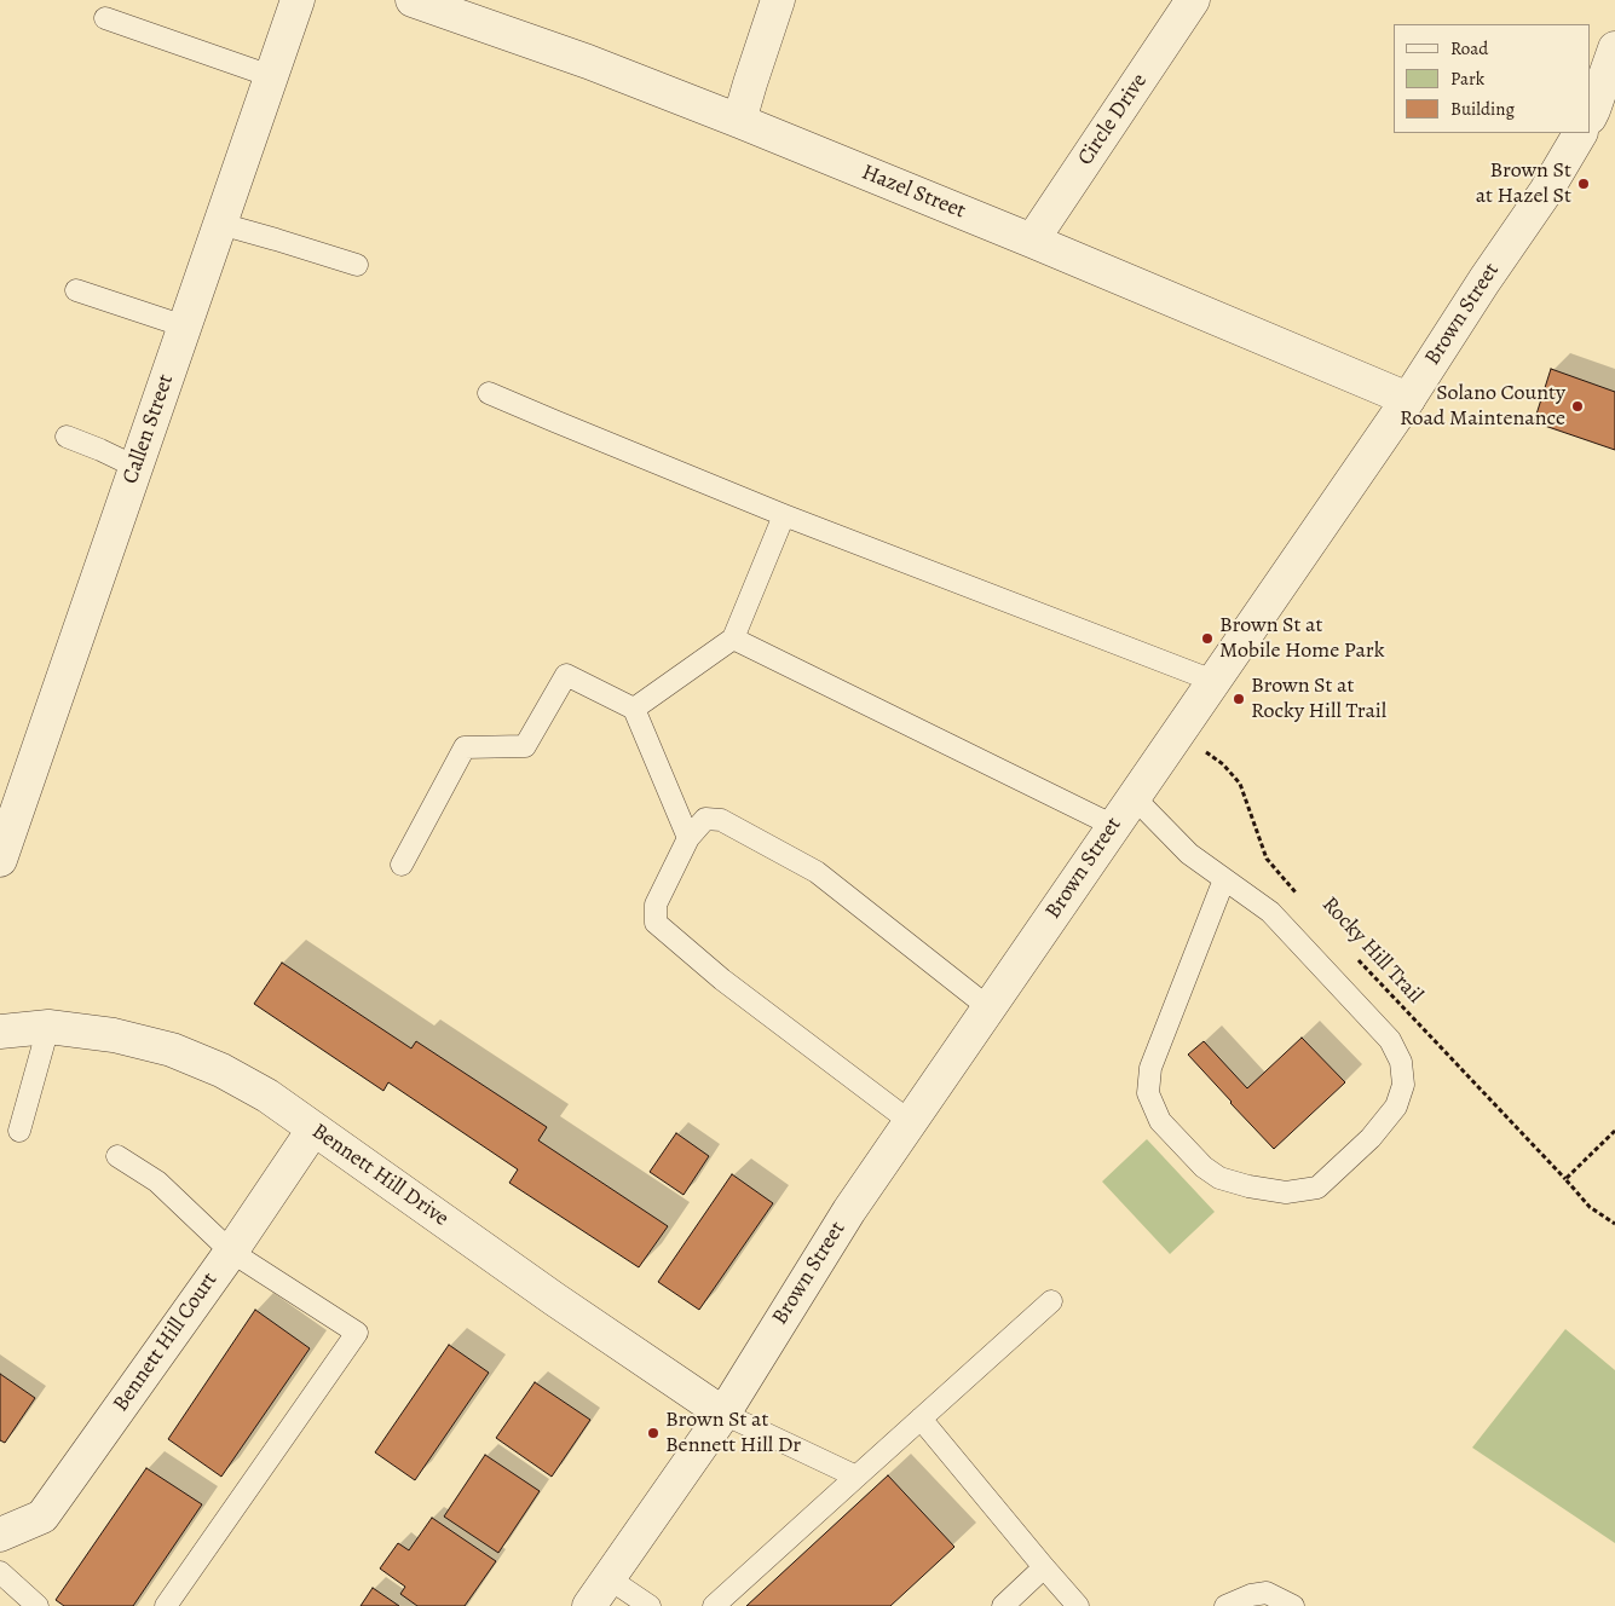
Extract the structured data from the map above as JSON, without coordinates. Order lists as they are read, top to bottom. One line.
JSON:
{"streets":{"street":["Circle Drive","Hazel Street","Brown Street","Callen Street","Bennett Hill Drive","Bennett Hill Court"],"path":["Rocky Hill Trail"]},"crossings":[["Circle Drive","Hazel Street"],["Hazel Street","Brown Street"],["Brown Street","Rocky Hill Trail"],["Brown Street","Bennett Hill Drive"],["Bennett Hill Drive","Bennett Hill Court"]],"places":["Brown St at Hazel St","Solano County Road Maintenance","Brown St at Mobile Home Park","Brown St at Rocky Hill Trail","Brown St at Bennett Hill Dr"],"legend":["Road","Park","Building"]}
